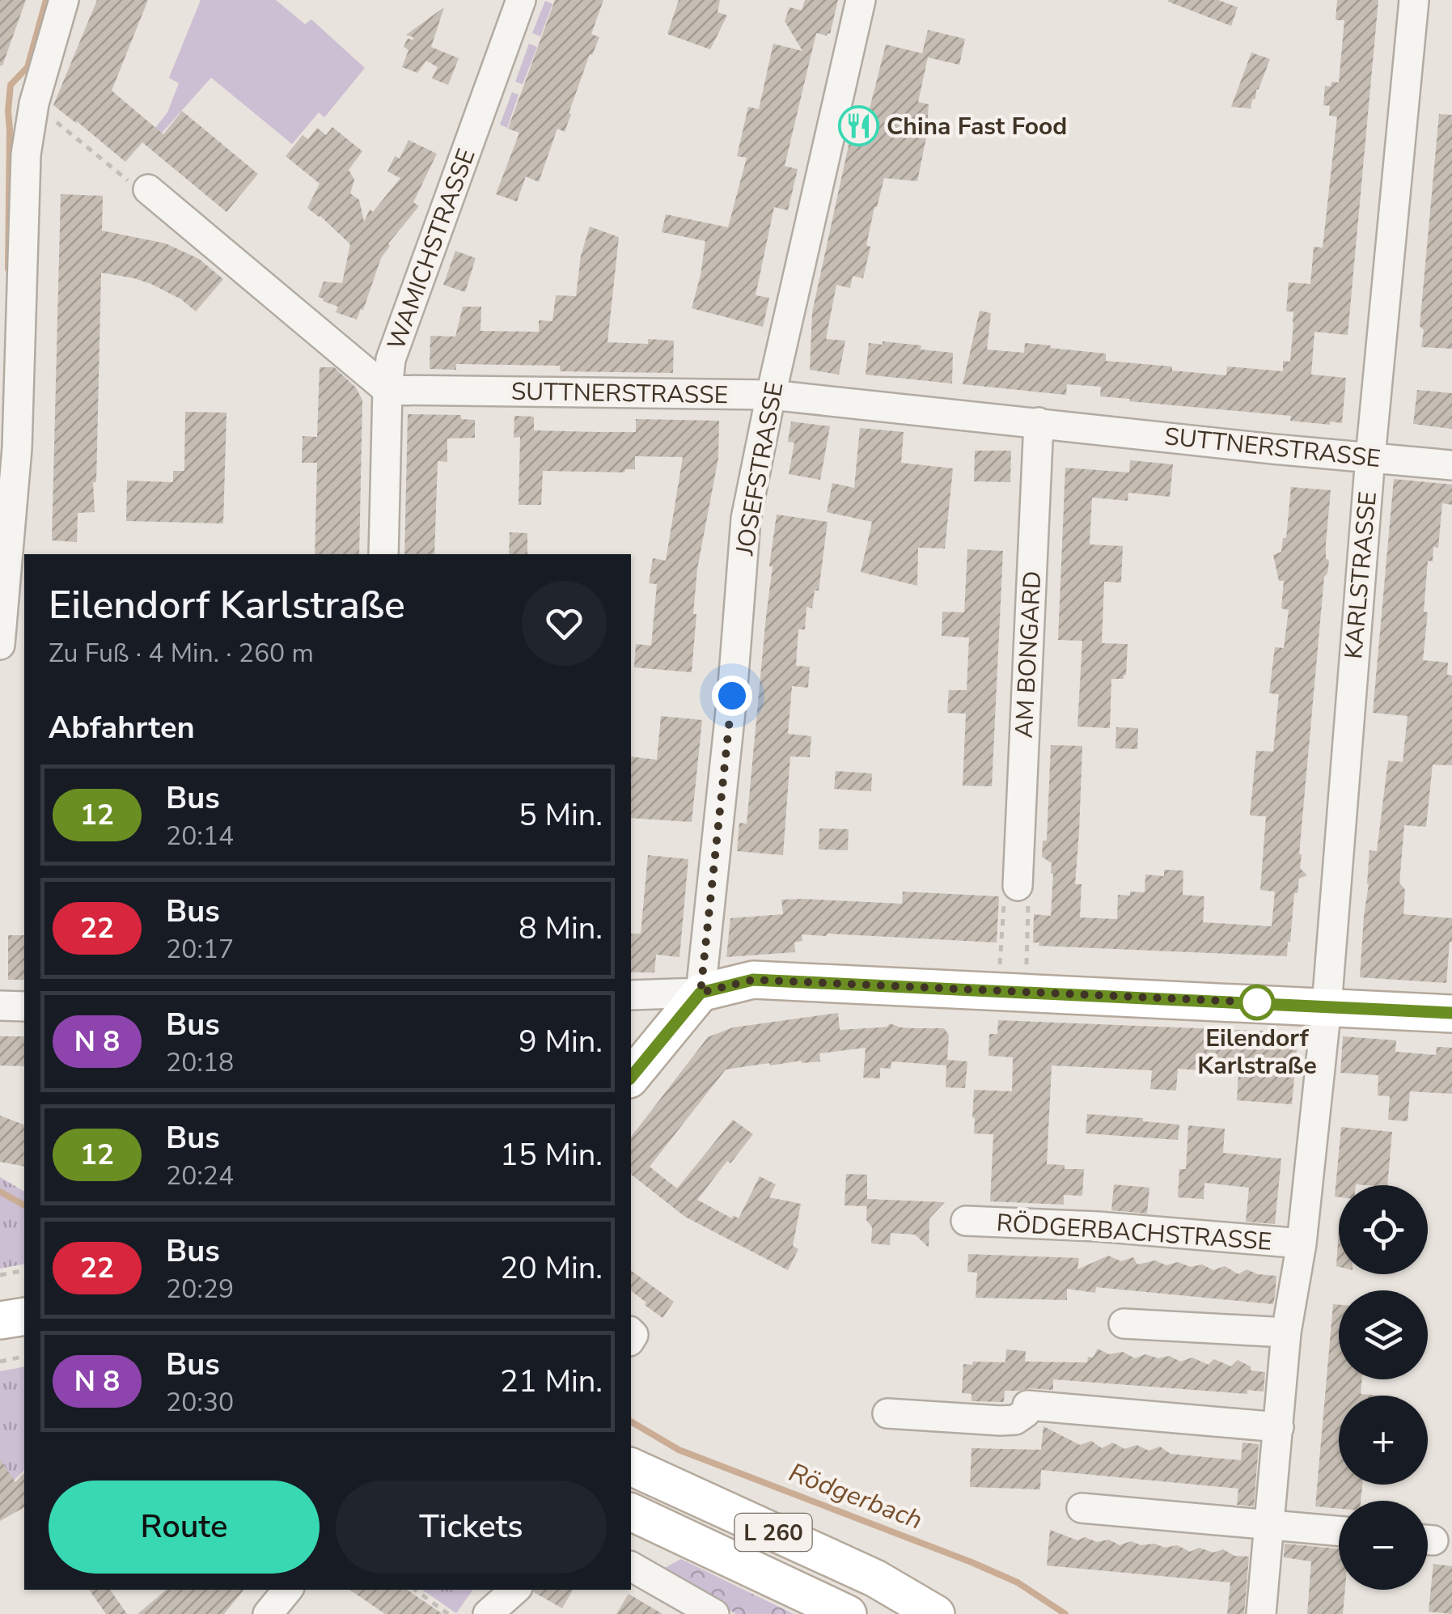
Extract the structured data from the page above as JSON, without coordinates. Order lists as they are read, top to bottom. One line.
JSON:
{"streets":{"main road":["L 260"],"street":["WAMICHSTRASSE","SUTTNERSTRASSE","JOSEFSTRASSE","KARLSTRASSE","AM BONGARD","RÖDGERBACHSTRASSE"]},"crossings":[["WAMICHSTRASSE","SUTTNERSTRASSE"],["SUTTNERSTRASSE","JOSEFSTRASSE"],["SUTTNERSTRASSE","KARLSTRASSE"],["SUTTNERSTRASSE","AM BONGARD"],["KARLSTRASSE","RÖDGERBACHSTRASSE"]],"water":["Rödgerbach"],"places":{"restaurant":["China Fast Food"],"other":["Eilendorf Karlstraße"]},"lines":["bus line 12"],"page":{"heading":[["Eilendorf Karlstraße","Zu Fuß · 4 Min. · 260 m"],"Abfahrten"],"list":[{"mark":"12","name":"Bus","note":"20:14","value":"5 Min."},{"mark":"22","name":"Bus","note":"20:17","value":"8 Min."},{"mark":"N 8","name":"Bus","note":"20:18","value":"9 Min."},{"mark":"12","name":"Bus","note":"20:24","value":"15 Min."},{"mark":"22","name":"Bus","note":"20:29","value":"20 Min."},{"mark":"N 8","name":"Bus","note":"20:30","value":"21 Min."}],"map_buttons":["+","−"],"buttons":["Route","Tickets"]}}
